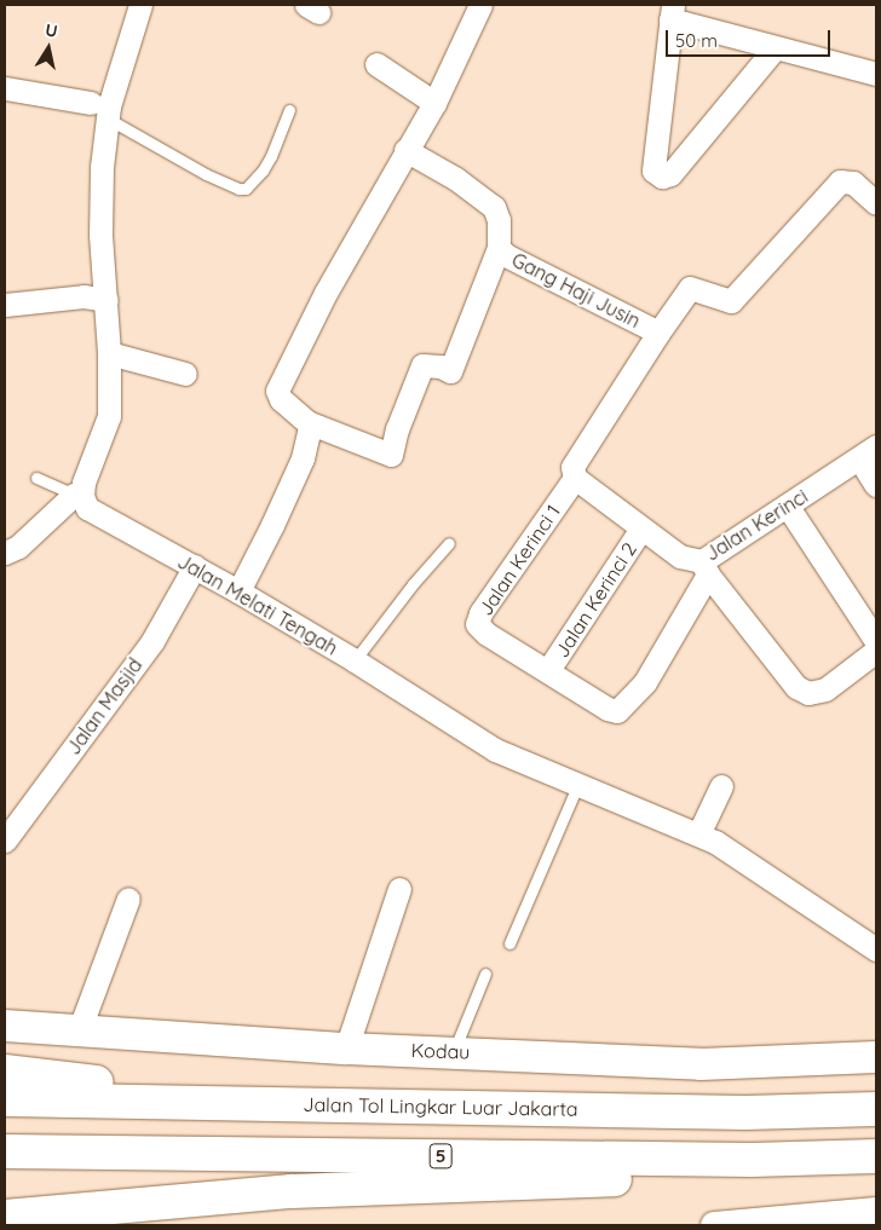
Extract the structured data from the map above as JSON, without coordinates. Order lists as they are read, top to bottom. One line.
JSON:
{"streets":{"highway":["Jalan Tol Lingkar Luar Jakarta","5"],"main road":["Kodau"],"street":["Gang Haji Jusin","Jalan Kerinci","Jalan Kerinci 1","Jalan Kerinci 2","Jalan Melati Tengah","Jalan Masjid"]},"crossings":[["Jalan Kerinci","Jalan Kerinci 1"],["Jalan Kerinci","Jalan Kerinci 2"],["Jalan Kerinci 1","Jalan Kerinci 2"],["Jalan Melati Tengah","Jalan Masjid"]],"scale_bar":"50 m","north":"top"}
